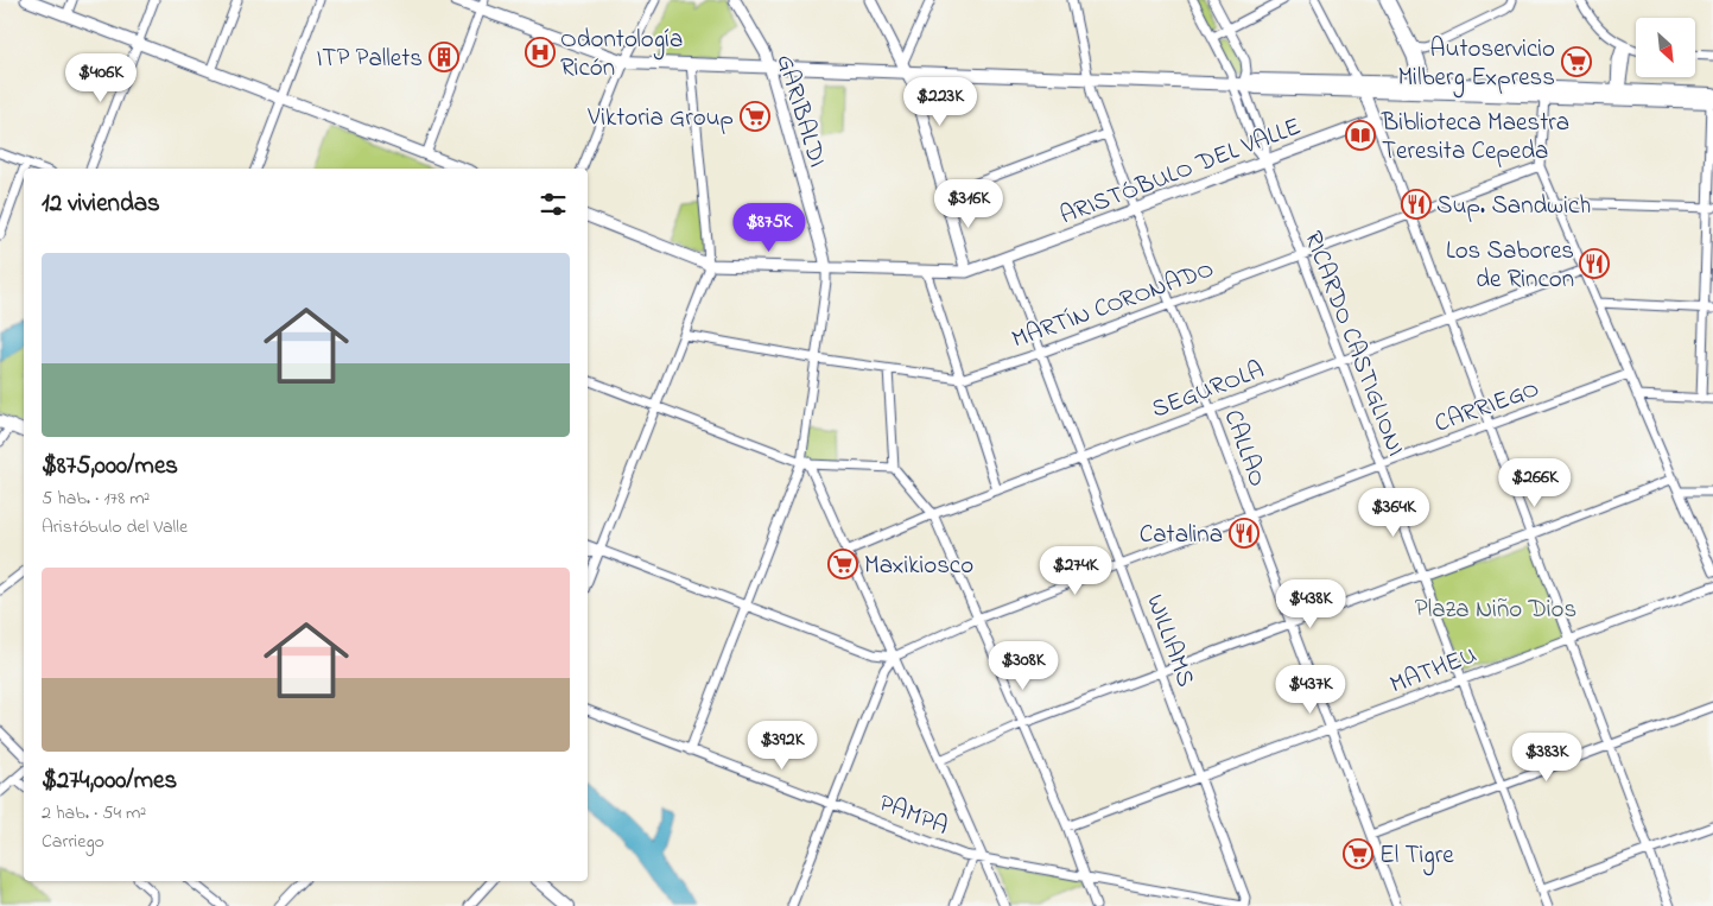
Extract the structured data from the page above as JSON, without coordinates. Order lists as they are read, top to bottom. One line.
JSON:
{"streets":{"street":["GARIBALDI","ARISTÓBULO DEL VALLE","MARTÍN CORONADO","RICARDO CASTIGLIONI","SEGUROLA","CARRIEGO","CALLAO","WILLIAMS","MATHEU","PAMPA"]},"crossings":[["GARIBALDI","ARISTÓBULO DEL VALLE"],["GARIBALDI","MARTÍN CORONADO"],["GARIBALDI","PAMPA"],["ARISTÓBULO DEL VALLE","RICARDO CASTIGLIONI"],["ARISTÓBULO DEL VALLE","CALLAO"],["ARISTÓBULO DEL VALLE","WILLIAMS"],["MARTÍN CORONADO","RICARDO CASTIGLIONI"],["MARTÍN CORONADO","CALLAO"],["MARTÍN CORONADO","WILLIAMS"],["RICARDO CASTIGLIONI","SEGUROLA"],["RICARDO CASTIGLIONI","CARRIEGO"],["RICARDO CASTIGLIONI","MATHEU"],["SEGUROLA","CALLAO"],["SEGUROLA","WILLIAMS"],["CARRIEGO","CALLAO"],["CARRIEGO","WILLIAMS"],["CALLAO","MATHEU"],["WILLIAMS","MATHEU"],["WILLIAMS","PAMPA"]],"parks":["Plaza Niño Dios"],"places":{"hospital":["Odontología Ricón"],"building":["ITP Pallets"],"supermarket":["Autoservicio Milberg Express","Viktoria Group","Maxikiosco","El Tigre"],"library":["Biblioteca Maestra Teresita Cepeda"],"restaurant":["Sup. Sandwich","Los Sabores de Rincon","Catalina"]},"north":"bottom right","page":{"price":["$406K","$223K","$316K","$875K","$266K","$364K","$274K","$438K","$308K","$437K","$392K","$383K"],"heading":"12 viviendas","list":[{"name":"$875,000/mes","note":"5 hab. · 178 m² · Aristóbulo del Valle"},{"name":"$274,000/mes","note":"2 hab. · 54 m² · Carriego"}]}}
